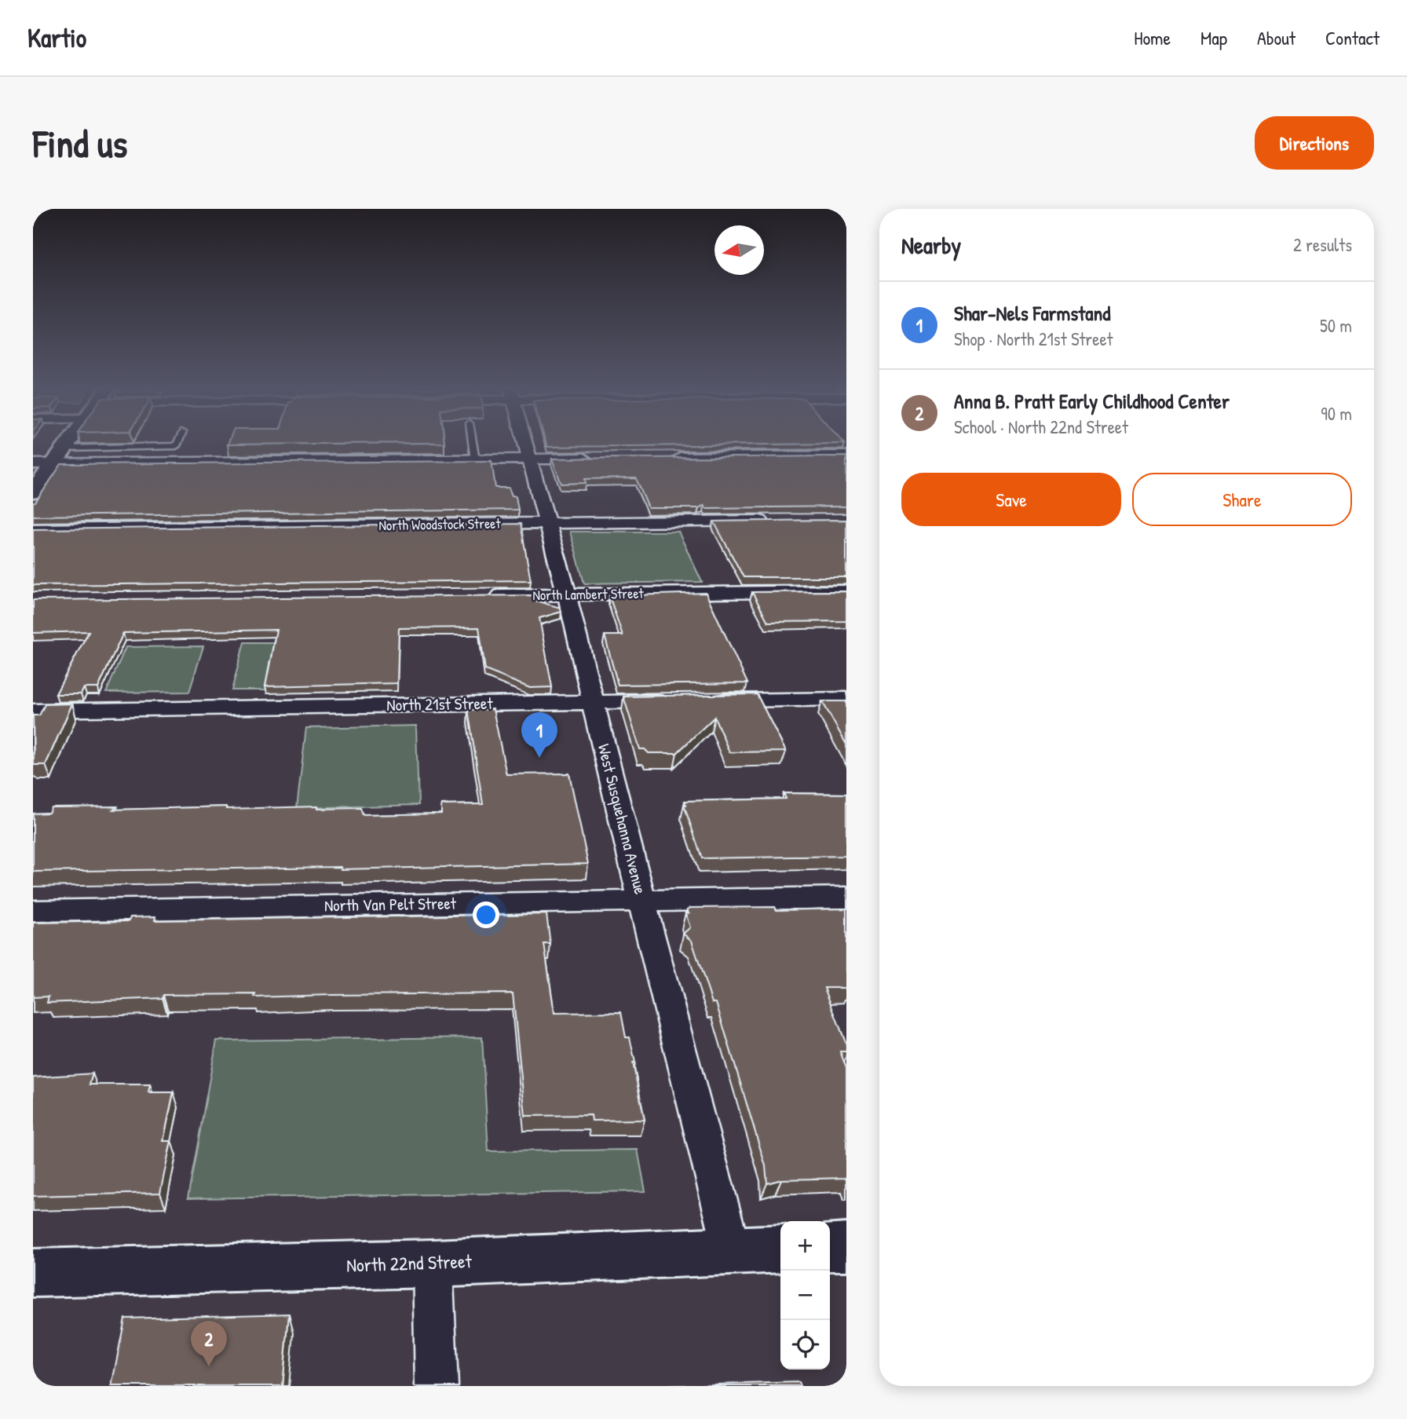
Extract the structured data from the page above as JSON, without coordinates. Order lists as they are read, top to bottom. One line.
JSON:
{"streets":{"main road":["North 22nd Street"],"street":["North Woodstock Street","North Lambert Street","North 21st Street","West Susquehanna Avenue","North Van Pelt Street"]},"crossings":[["North Woodstock Street","West Susquehanna Avenue"],["North Lambert Street","West Susquehanna Avenue"],["North 21st Street","West Susquehanna Avenue"],["West Susquehanna Avenue","North Van Pelt Street"],["West Susquehanna Avenue","North 22nd Street"]],"north":"left","page":{"header":"Kartio","nav":["Home","Map","About","Contact"],"buttons":["Directions",["Save","Share"]],"title":"Find us","heading":["Nearby","2 results"],"list":[{"mark":"1","name":"Shar-Nels Farmstand","note":"Shop · North 21st Street","value":"50 m"},{"mark":"2","name":"Anna B. Pratt Early Childhood Center","note":"School · North 22nd Street","value":"90 m"}],"pins":["1","2"],"map_buttons":["+","−"]}}
